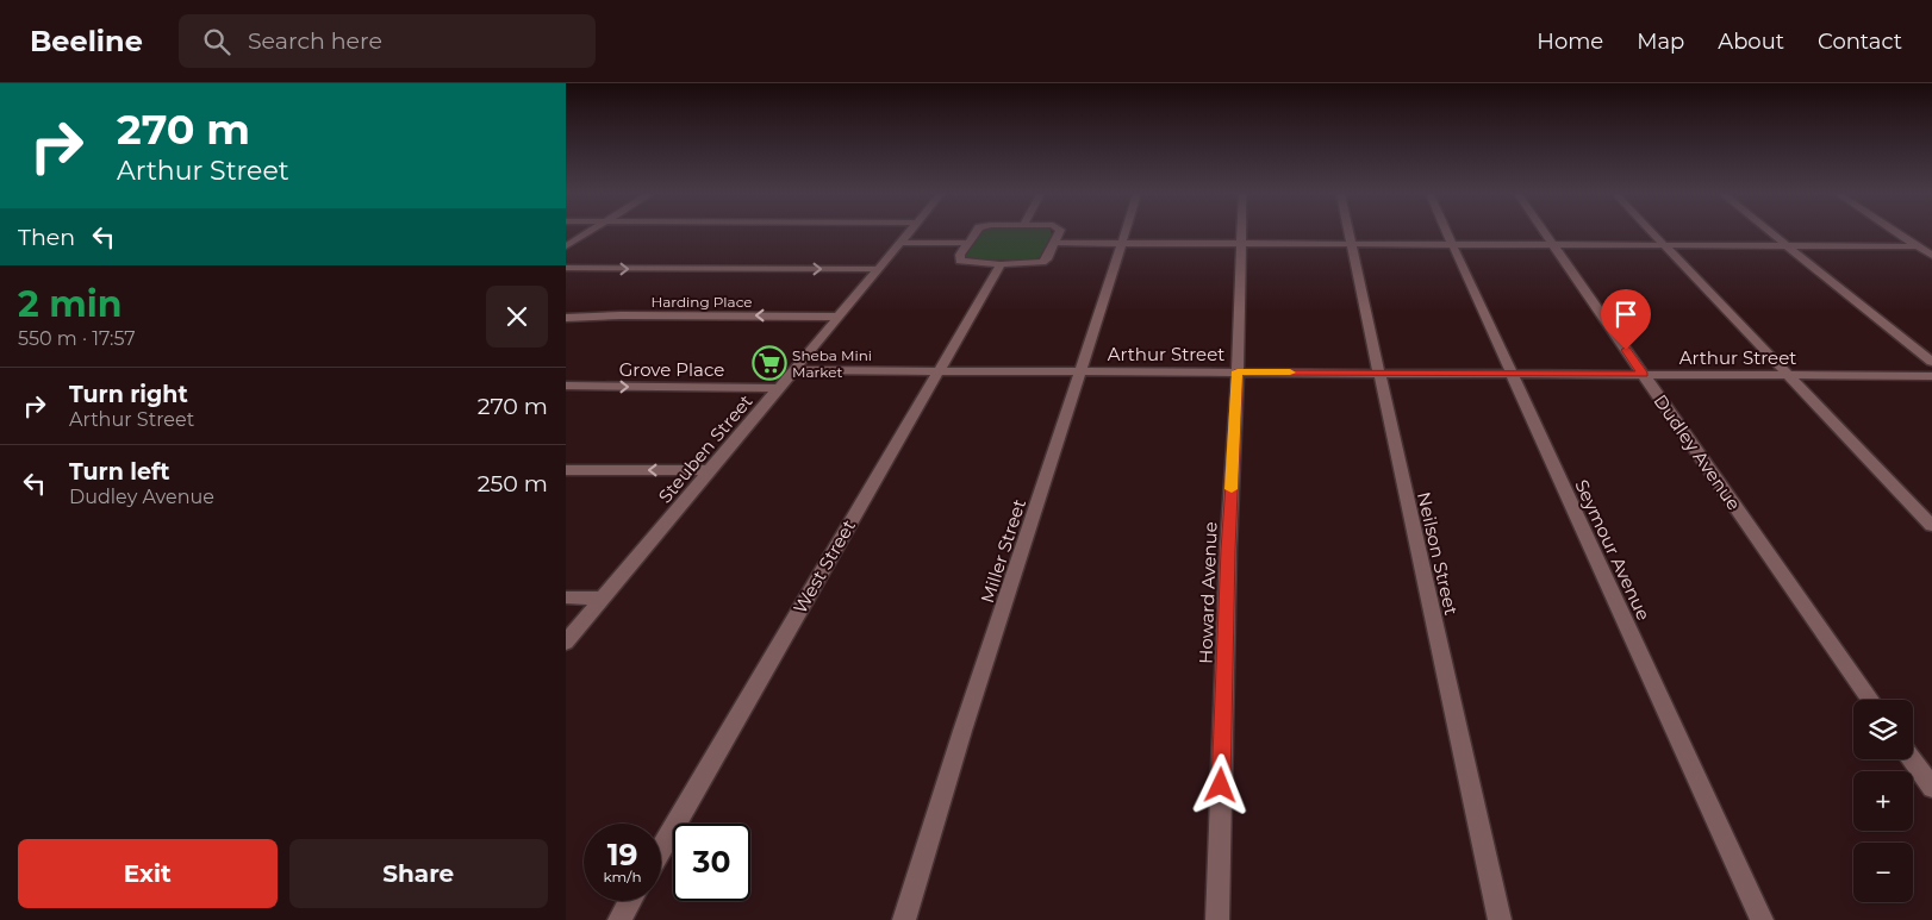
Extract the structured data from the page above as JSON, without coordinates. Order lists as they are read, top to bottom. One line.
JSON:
{"streets":{"street":["Harding Place","Arthur Street","Grove Place","Steuben Street","Dudley Avenue","Seymour Avenue","Miller Street","Neilson Street","West Street","Howard Avenue"]},"crossings":[["Harding Place","Steuben Street"],["Arthur Street","Steuben Street"],["Arthur Street","Dudley Avenue"],["Arthur Street","Seymour Avenue"],["Arthur Street","Miller Street"],["Arthur Street","Neilson Street"],["Arthur Street","West Street"],["Arthur Street","Howard Avenue"],["Grove Place","Steuben Street"]],"places":{"supermarket":["Sheba Mini Market"]},"page":{"header":"Beeline","search":"Search here","nav":["Home","Map","About","Contact"],"turn":["270 m","Arthur Street"],"then":"Then","heading":["2 min","550 m · 17:57"],"list":[{"name":"Turn right","note":"Arthur Street","value":"270 m"},{"name":"Turn left","note":"Dudley Avenue","value":"250 m"}],"map_buttons":["+","−"],"speed":"19 km/h","limit":"30","buttons":["Exit","Share"]}}
